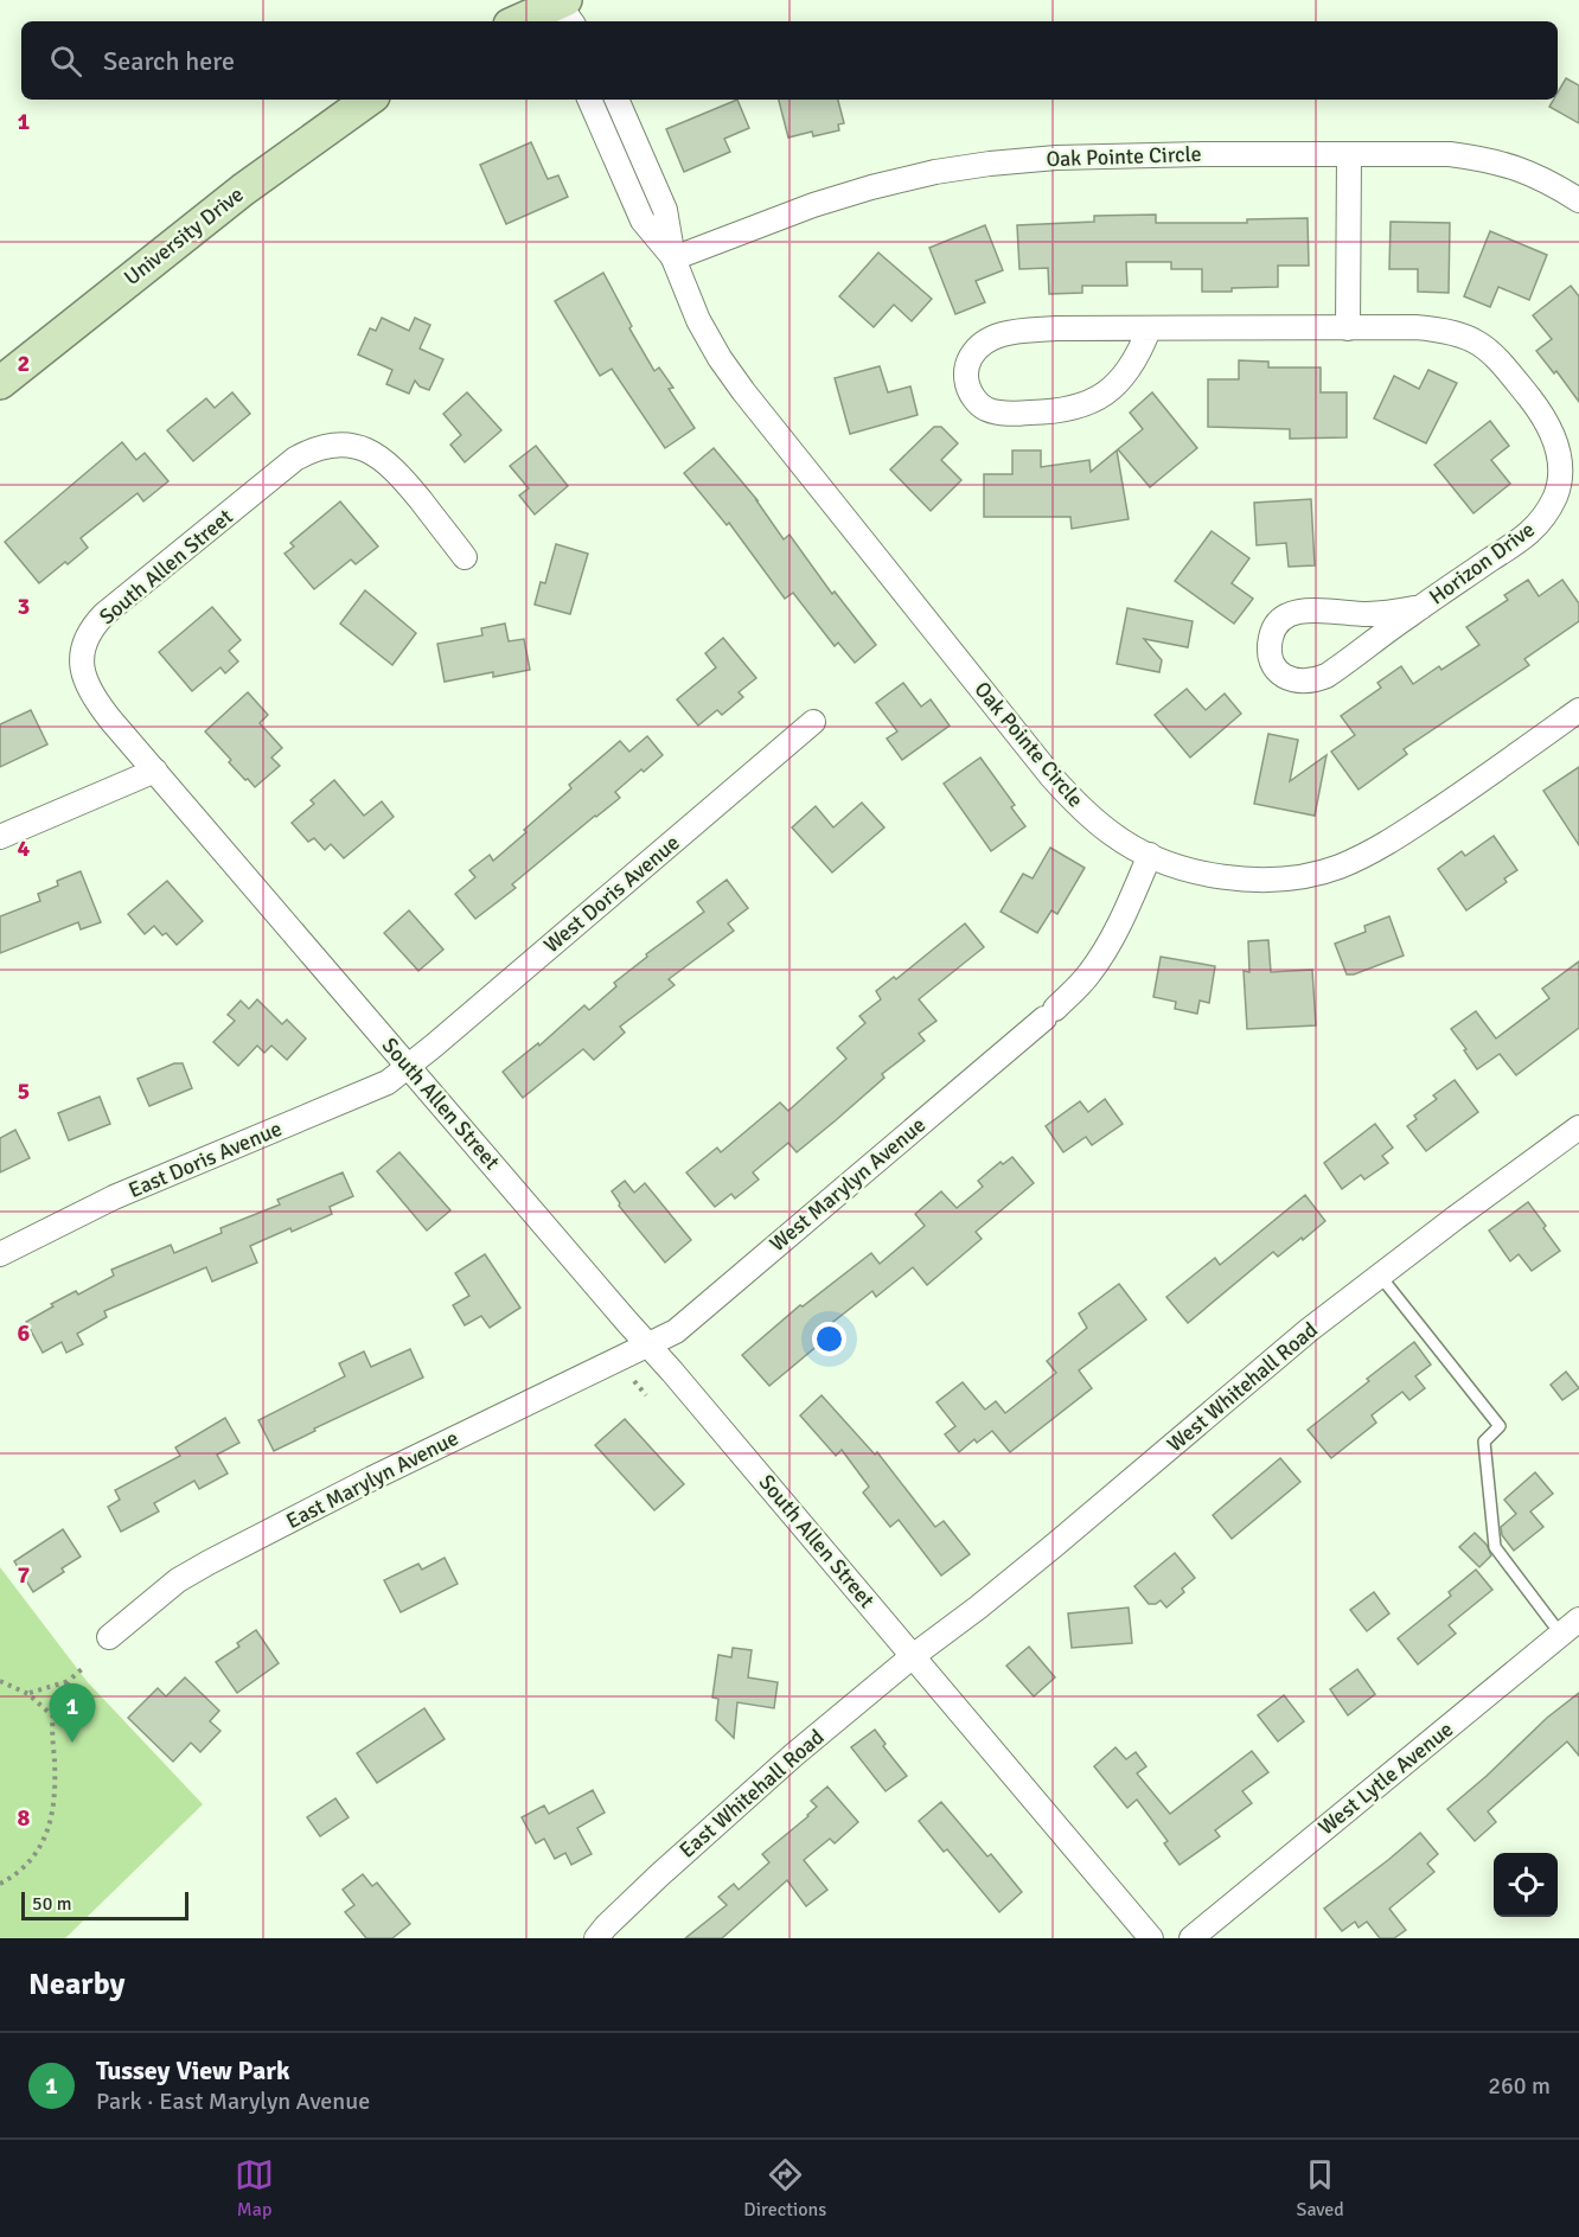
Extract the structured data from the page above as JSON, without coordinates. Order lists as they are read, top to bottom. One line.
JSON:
{"streets":{"main road":["University Drive"],"street":["Oak Pointe Circle","Horizon Drive","South Allen Street","West Doris Avenue","East Doris Avenue","West Marylyn Avenue","West Whitehall Road","East Marylyn Avenue","West Lytle Avenue","East Whitehall Road"]},"crossings":[["Oak Pointe Circle","West Marylyn Avenue"],["South Allen Street","West Doris Avenue"],["South Allen Street","East Doris Avenue"],["South Allen Street","West Marylyn Avenue"],["South Allen Street","West Whitehall Road"],["South Allen Street","East Marylyn Avenue"],["South Allen Street","East Whitehall Road"],["West Doris Avenue","East Doris Avenue"],["West Marylyn Avenue","East Marylyn Avenue"],["West Whitehall Road","East Whitehall Road"]],"scale_bar":"50 m","page":{"search":"Search here","pins":"1","scale":"50 m","heading":"Nearby","list":[{"mark":"1","name":"Tussey View Park","note":"Park · East Marylyn Avenue","value":"260 m"}],"nav":["Map","Directions","Saved"]},"grid":{"rows":["1","2","3","4","5","6","7","8"]}}
